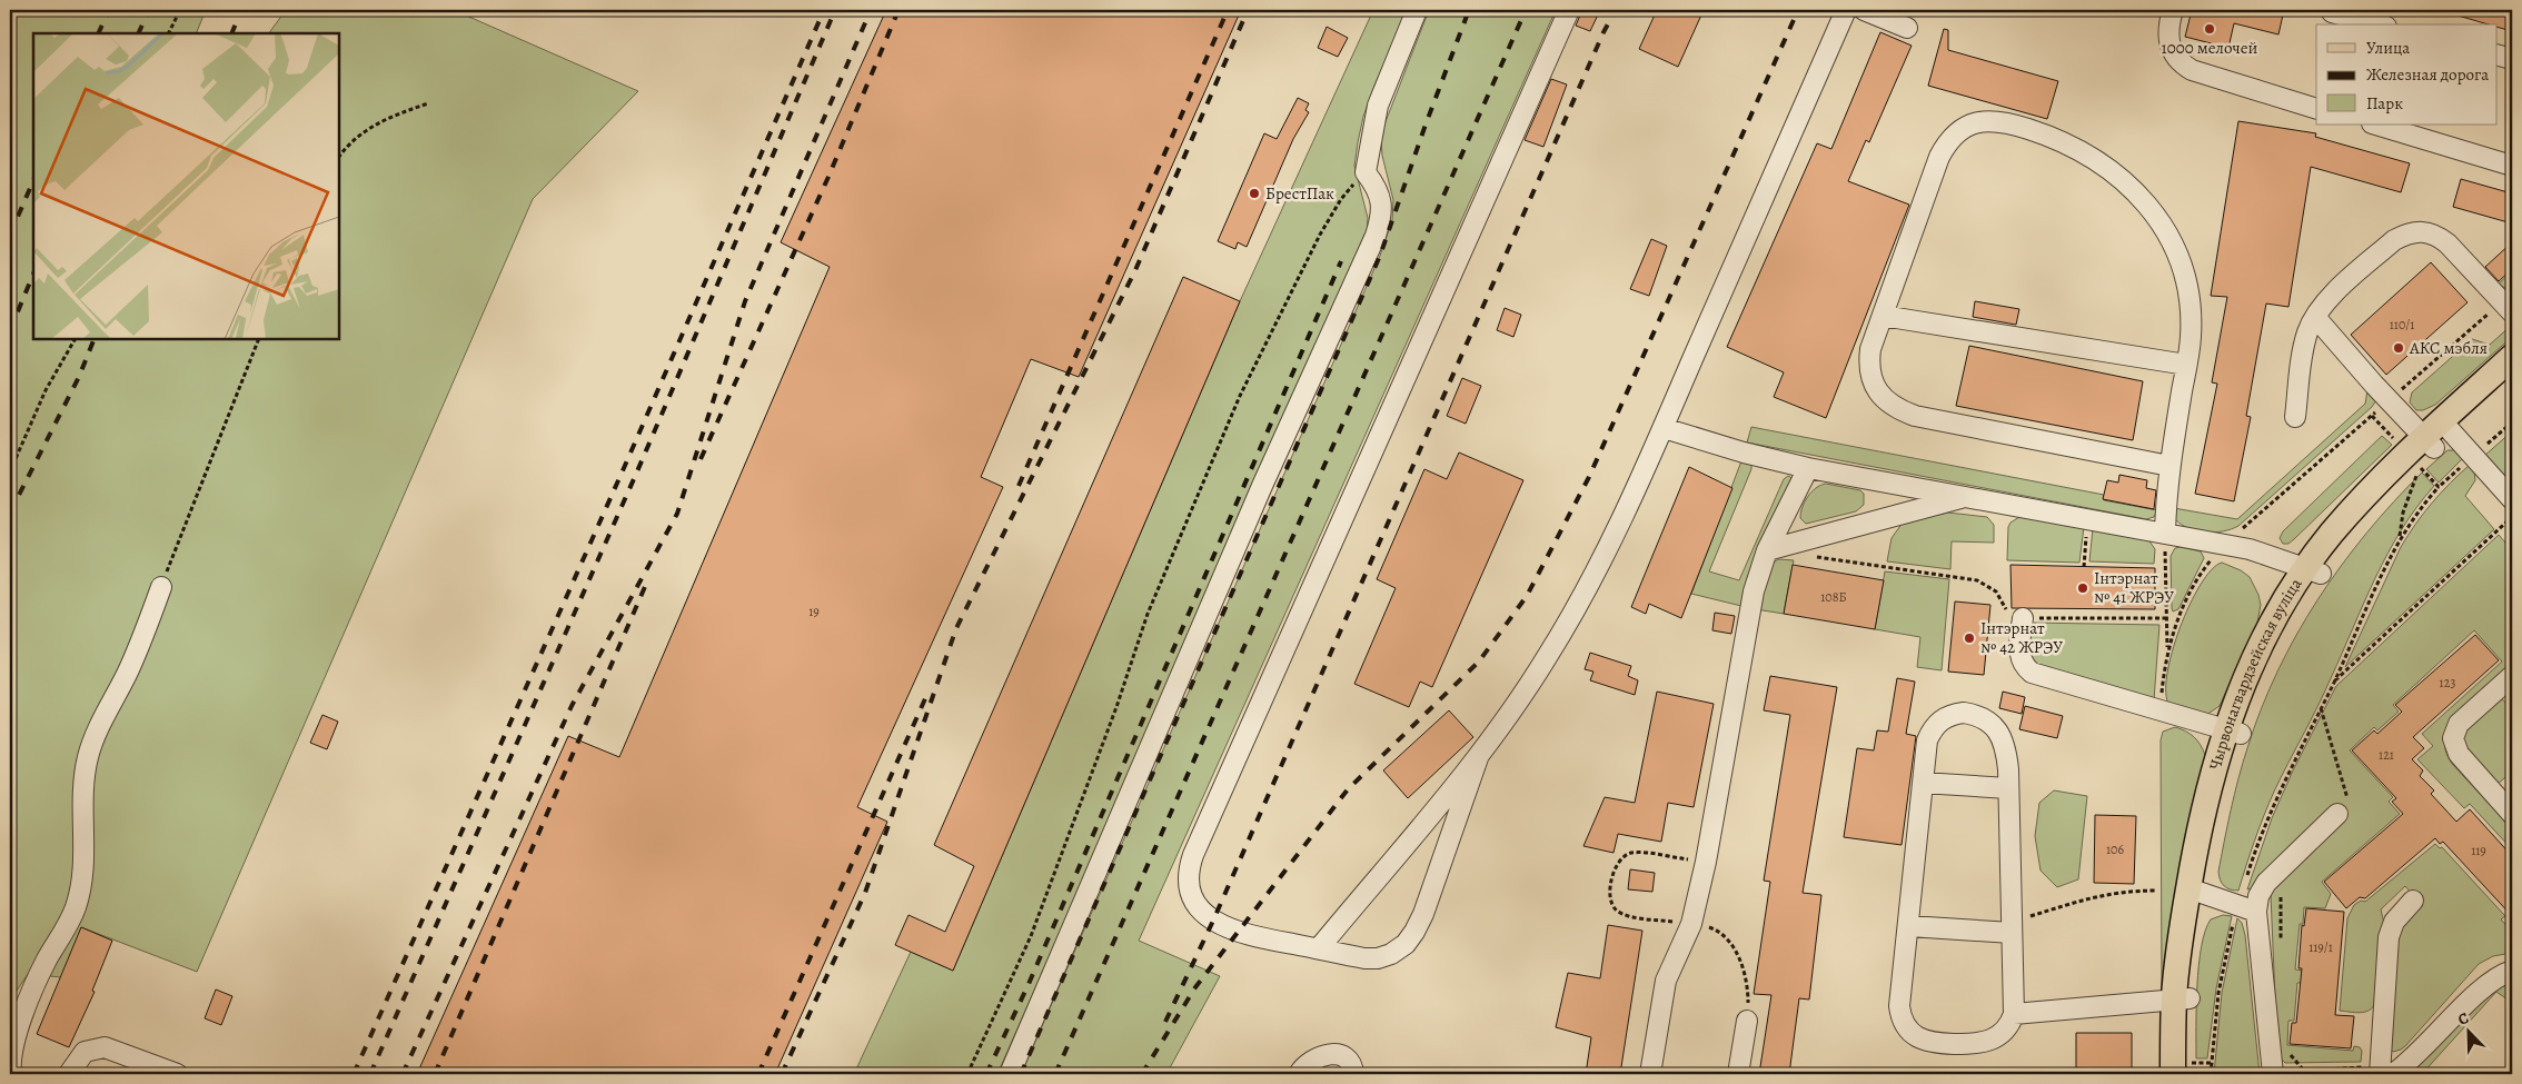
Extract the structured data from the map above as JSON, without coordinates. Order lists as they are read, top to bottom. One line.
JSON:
{"streets":{"main road":["Чырвонагвардзейская вуліца"]},"places":["1000 мелочей","БрестПак","АКС мэбля","Інтэрнат № 41 ЖРЭУ","Інтэрнат № 42 ЖРЭУ"],"house_numbers":["110/1","108Б","19","123","121","106","119","119/1"],"legend":["Улица","Железная дорога","Парк"],"north":"top left"}
